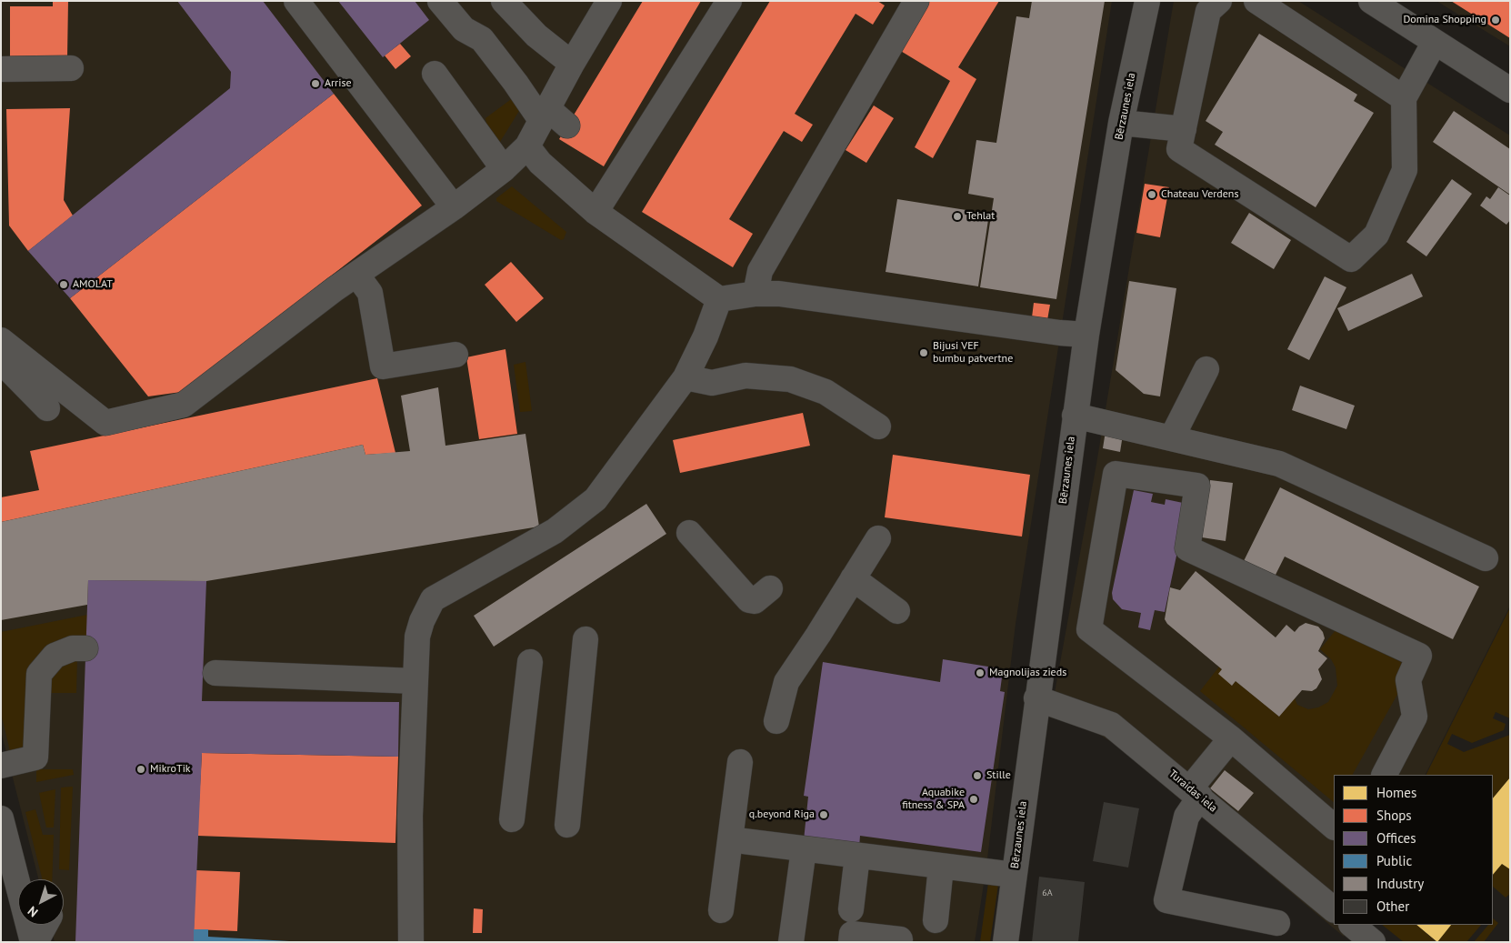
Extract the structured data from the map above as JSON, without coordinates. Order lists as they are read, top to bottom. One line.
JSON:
{"streets":{"street":["Bērzaunes iela","Turaidas iela"]},"crossings":[["Bērzaunes iela","Turaidas iela"]],"places":["Domina Shopping","Arrise","Chateau Verdens","Tehlat","AMOLAT","Bijusi VEF bumbu patvertne","Magnolijas zieds","MikroTik","Stille","Aquabike fitness & SPA","q.beyond Riga"],"house_numbers":["6A"],"legend":["Homes","Shops","Offices","Public","Industry","Other"],"north":"bottom left"}
